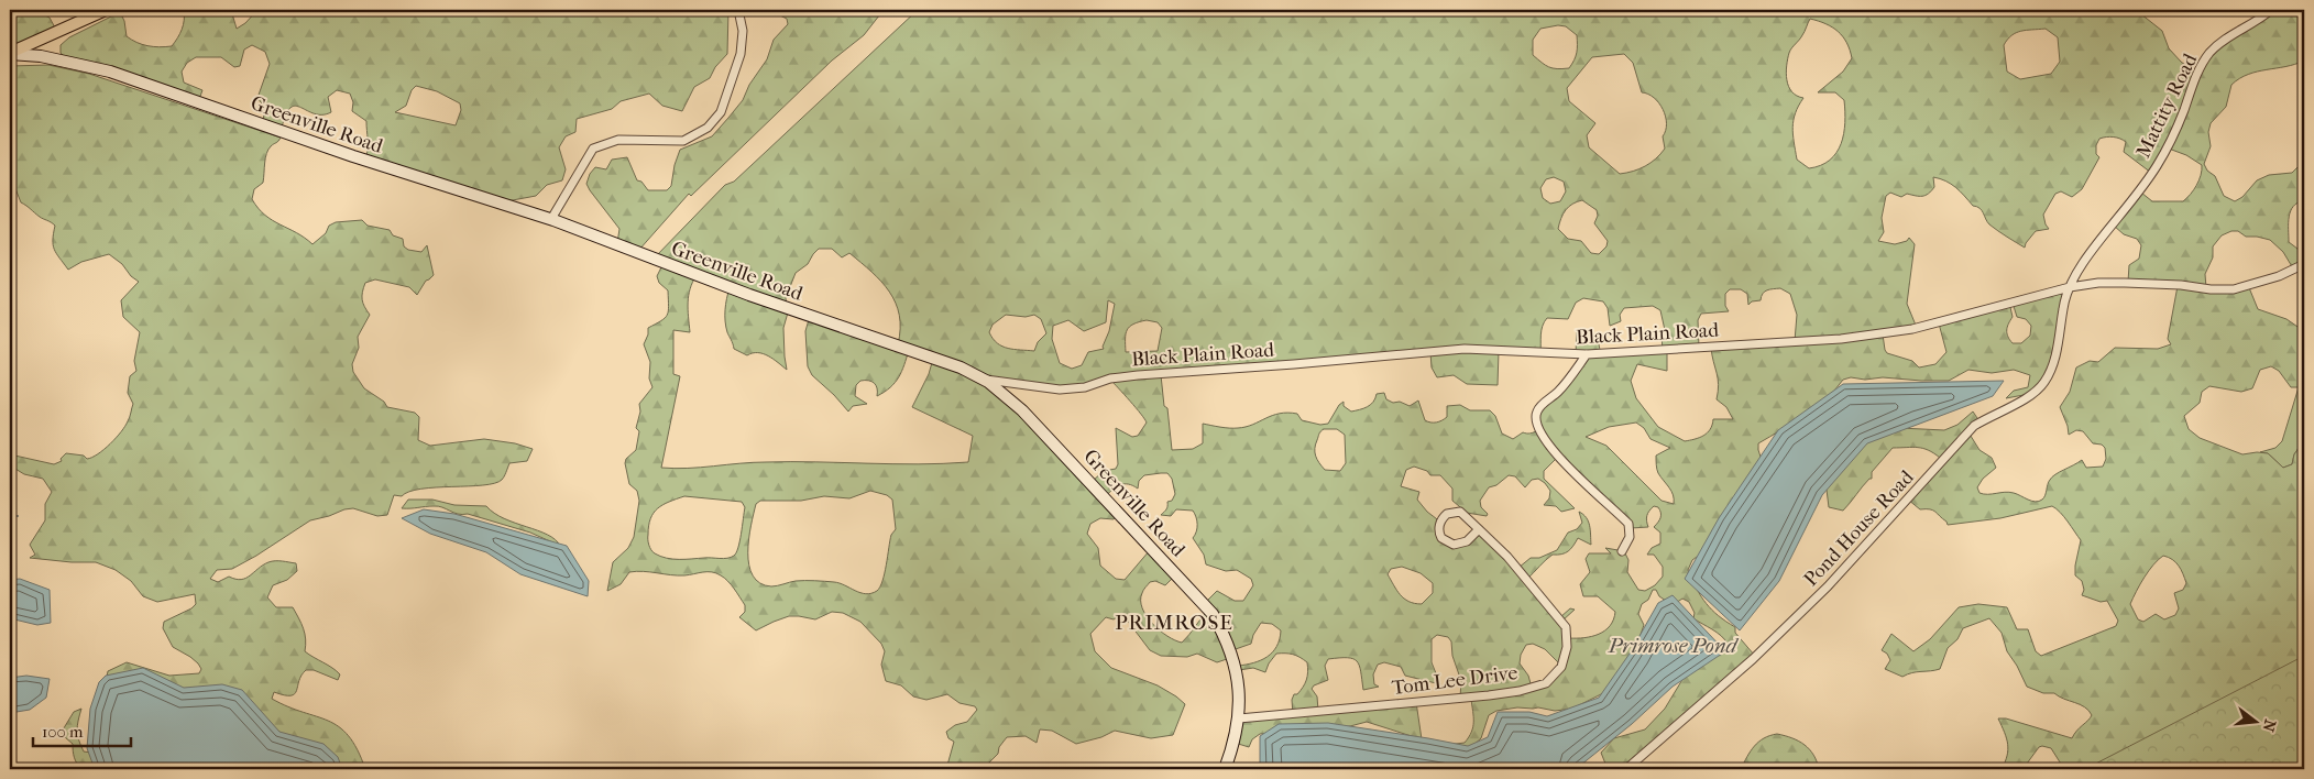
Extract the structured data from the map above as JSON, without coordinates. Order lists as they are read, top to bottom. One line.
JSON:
{"streets":{"main road":["Greenville Road"],"street":["Mattity Road","Black Plain Road","Pond House Road","Tom Lee Drive"]},"crossings":[["Mattity Road","Black Plain Road"],["Mattity Road","Pond House Road"],["Greenville Road","Black Plain Road"],["Greenville Road","Tom Lee Drive"],["Black Plain Road","Pond House Road"]],"districts":["PRIMROSE"],"water":["Primrose Pond"],"scale_bar":"100 m","north":"right"}
